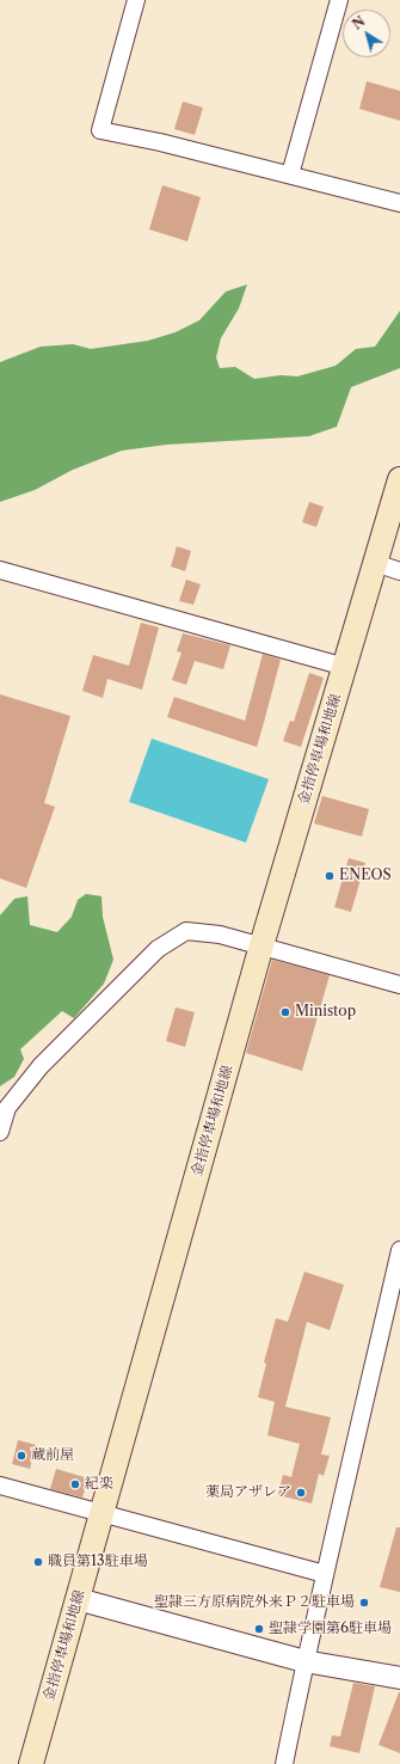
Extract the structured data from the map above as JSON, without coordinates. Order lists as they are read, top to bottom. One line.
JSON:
{"streets":{"main road":["金指停車場和地線"]},"places":["ENEOS","Ministop","蔵前屋","紀楽","薬局アザレア","職員第13駐車場","聖隷三方原病院外来Ｐ２駐車場","聖隷学園第6駐車場"],"north":"top left"}
